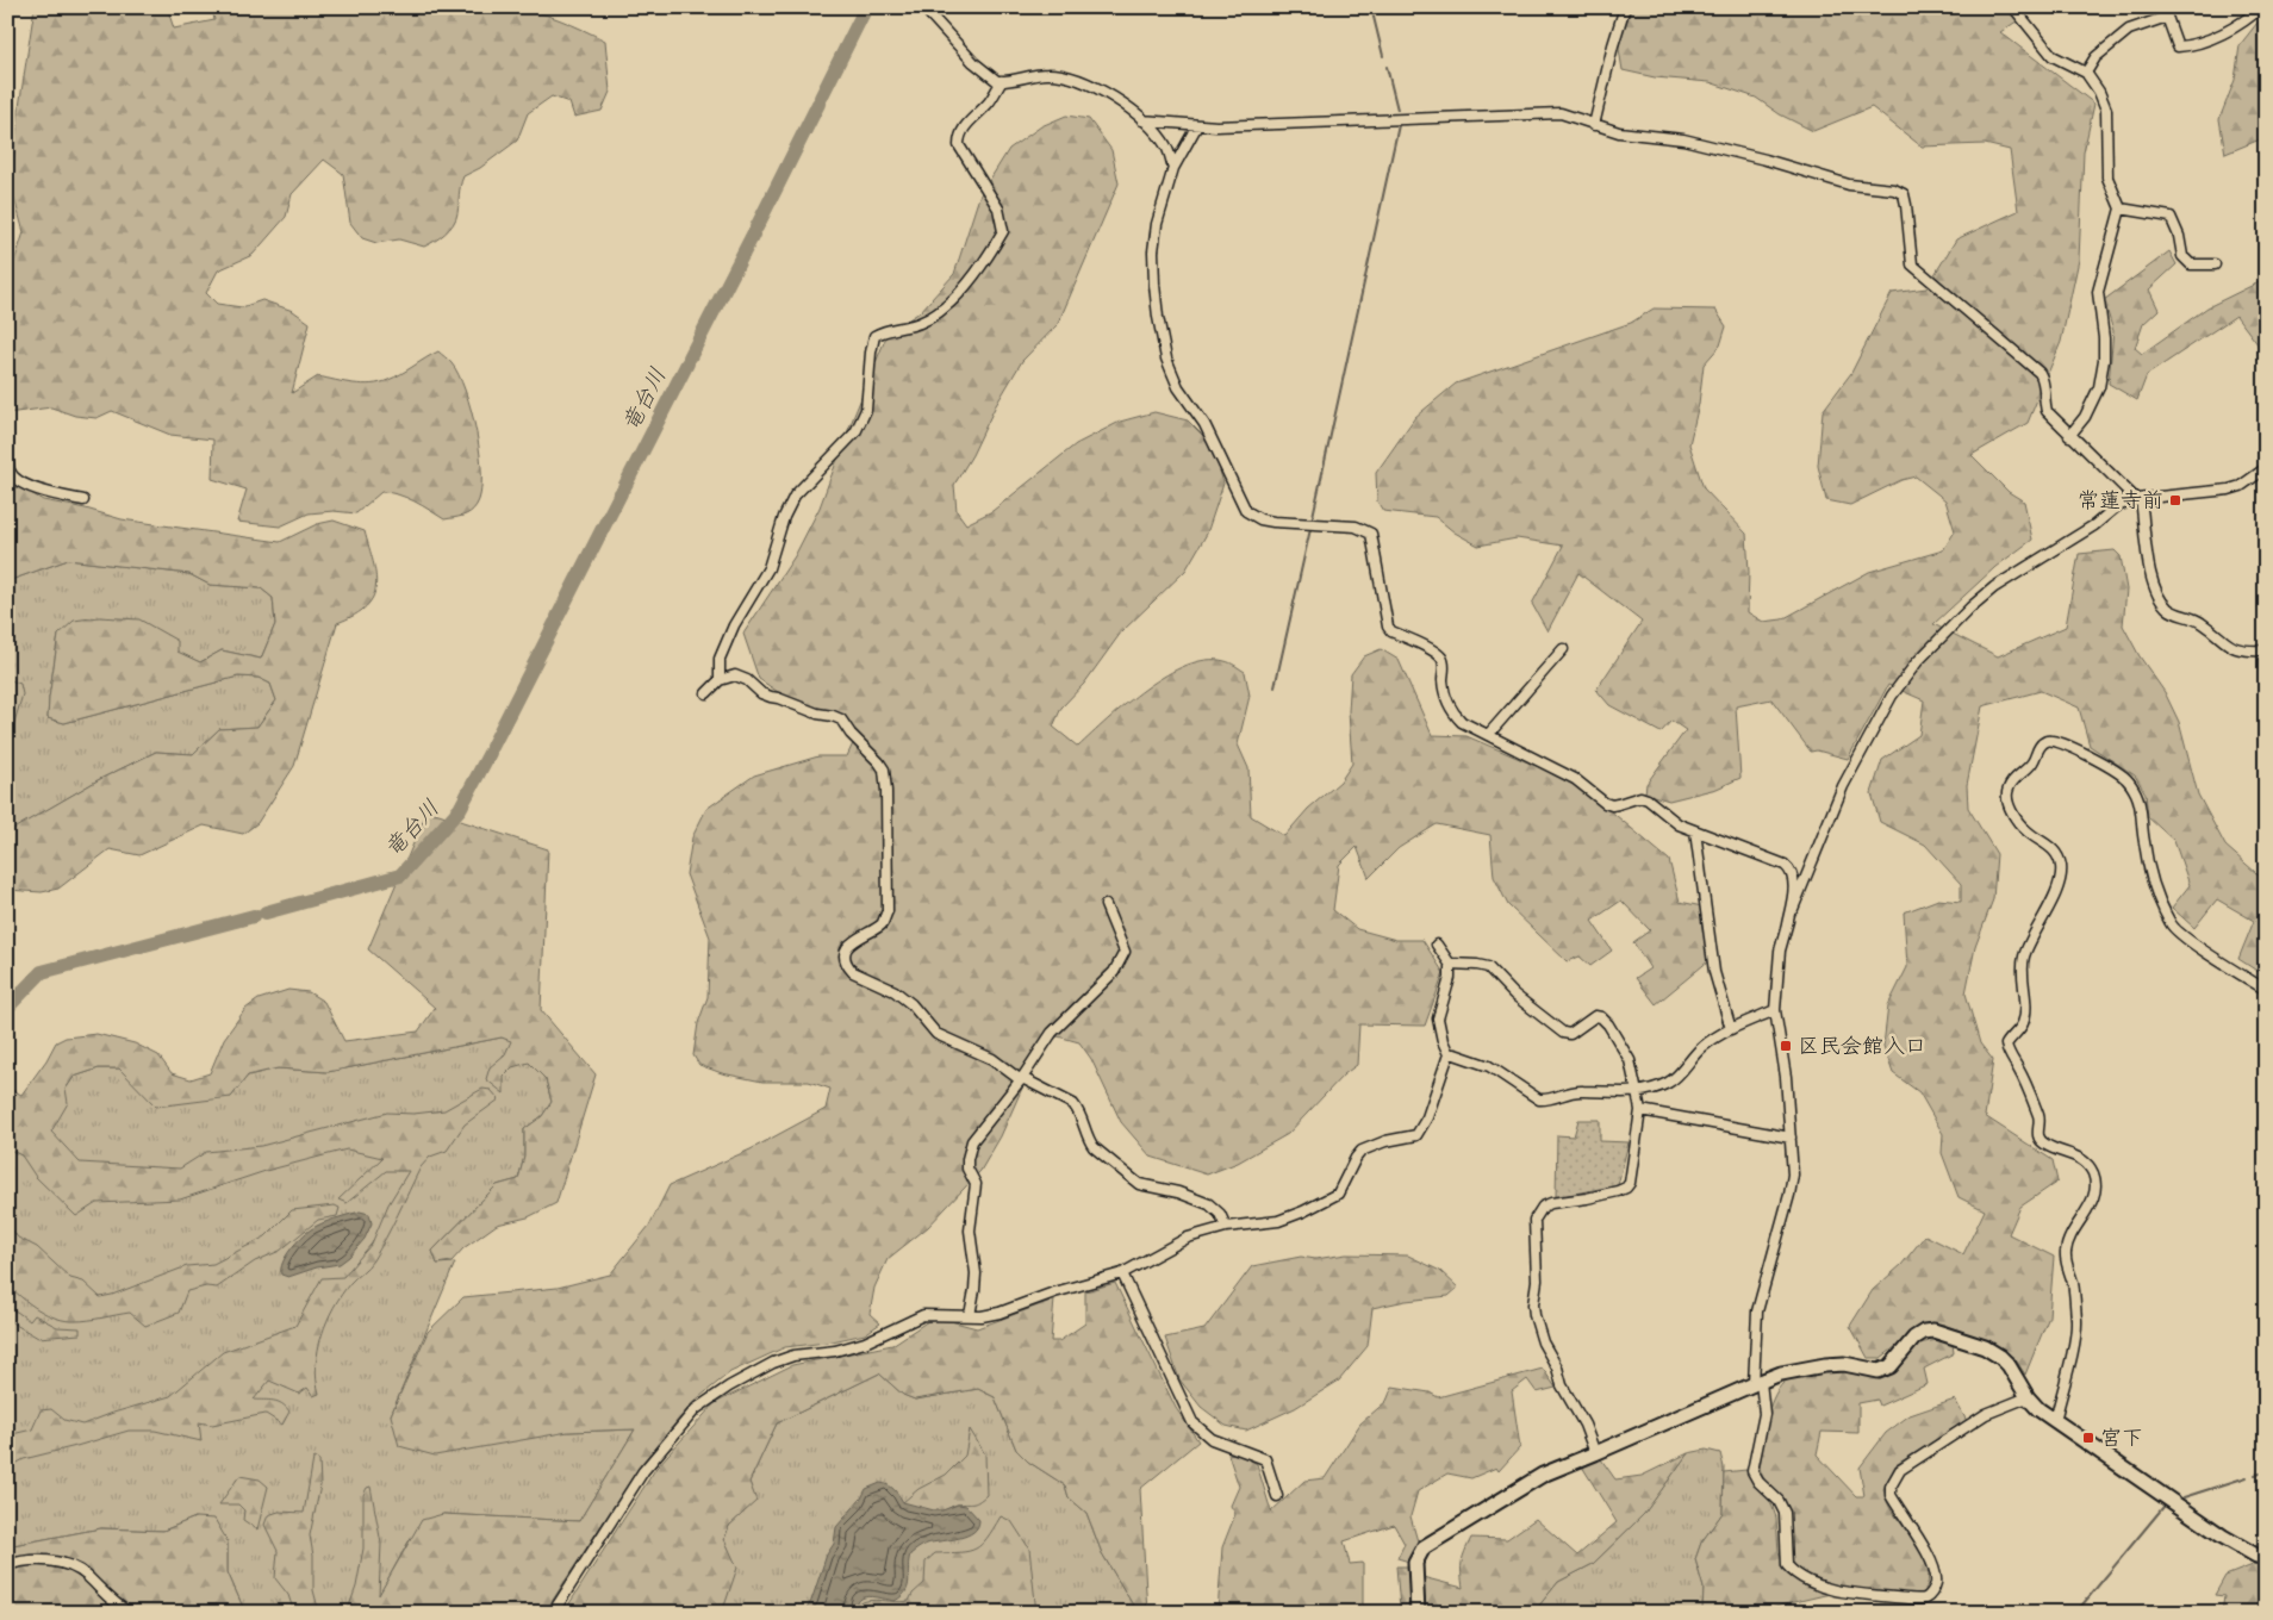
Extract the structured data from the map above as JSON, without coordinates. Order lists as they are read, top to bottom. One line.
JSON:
{"water":["竜台川"],"places":{"transit":["常蓮寺前","区民会館入口","宮下"]}}
